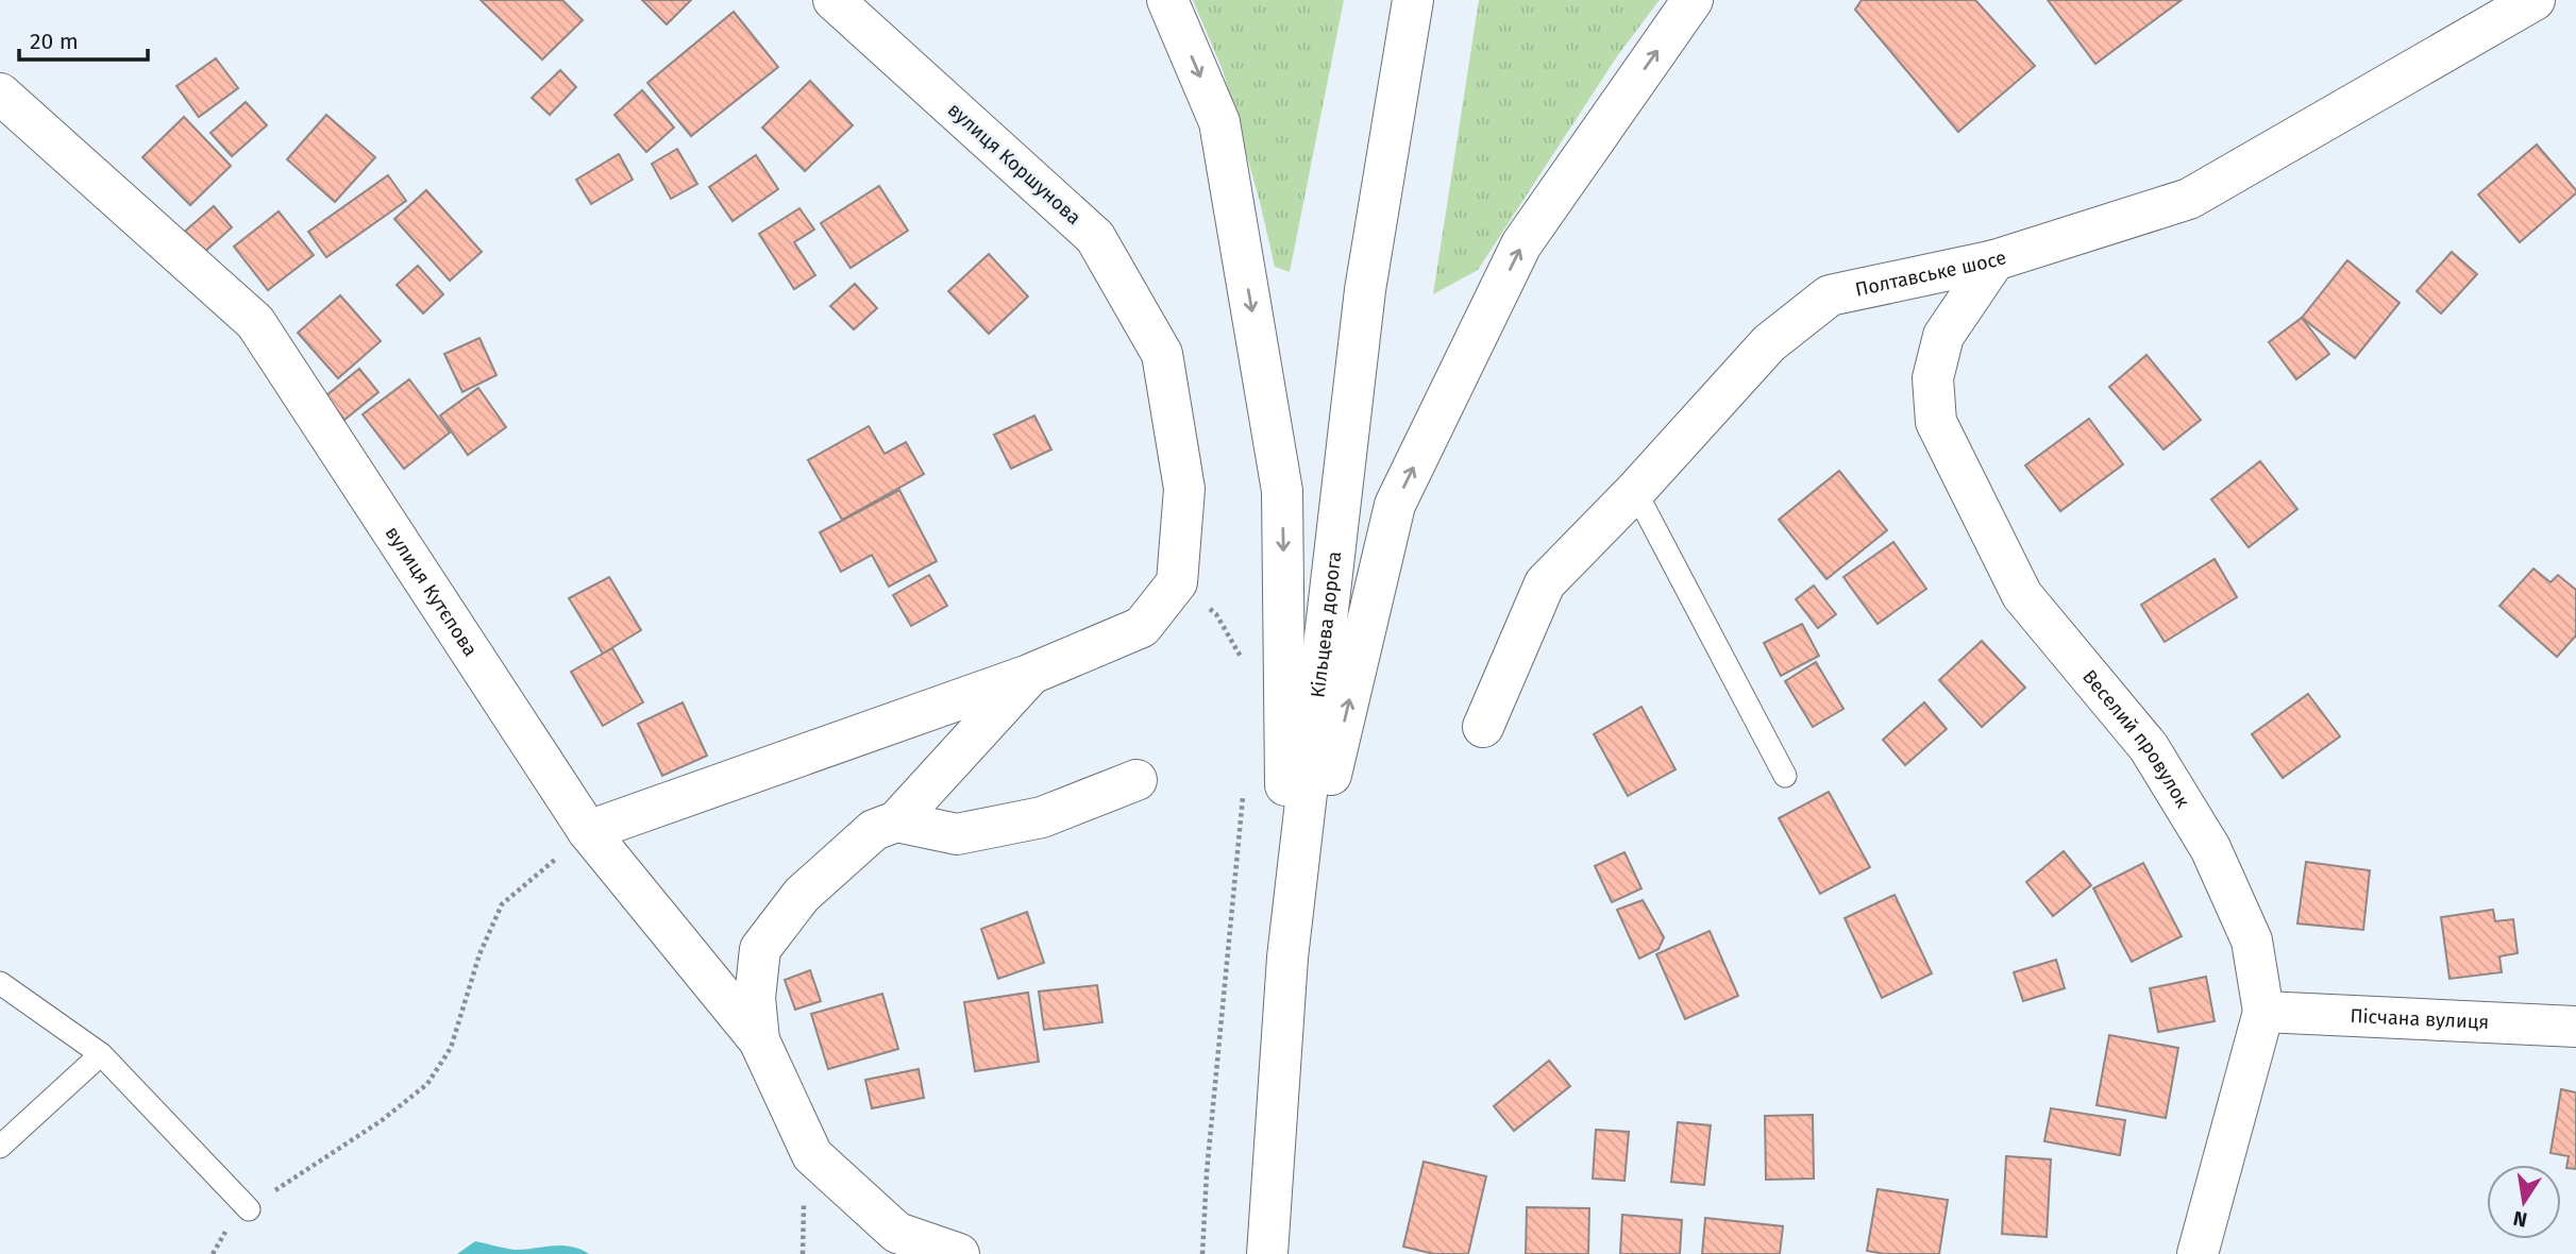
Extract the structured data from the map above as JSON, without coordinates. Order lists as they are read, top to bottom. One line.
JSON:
{"streets":{"main road":["вулиця Коршунова","Полтавське шосе","вулиця Кутєпова","Кільцева дорога","Веселий провулок","Пісчана вулиця"]},"crossings":[["Полтавське шосе","Веселий провулок"],["Веселий провулок","Пісчана вулиця"]],"scale_bar":"20 m","north":"bottom"}
